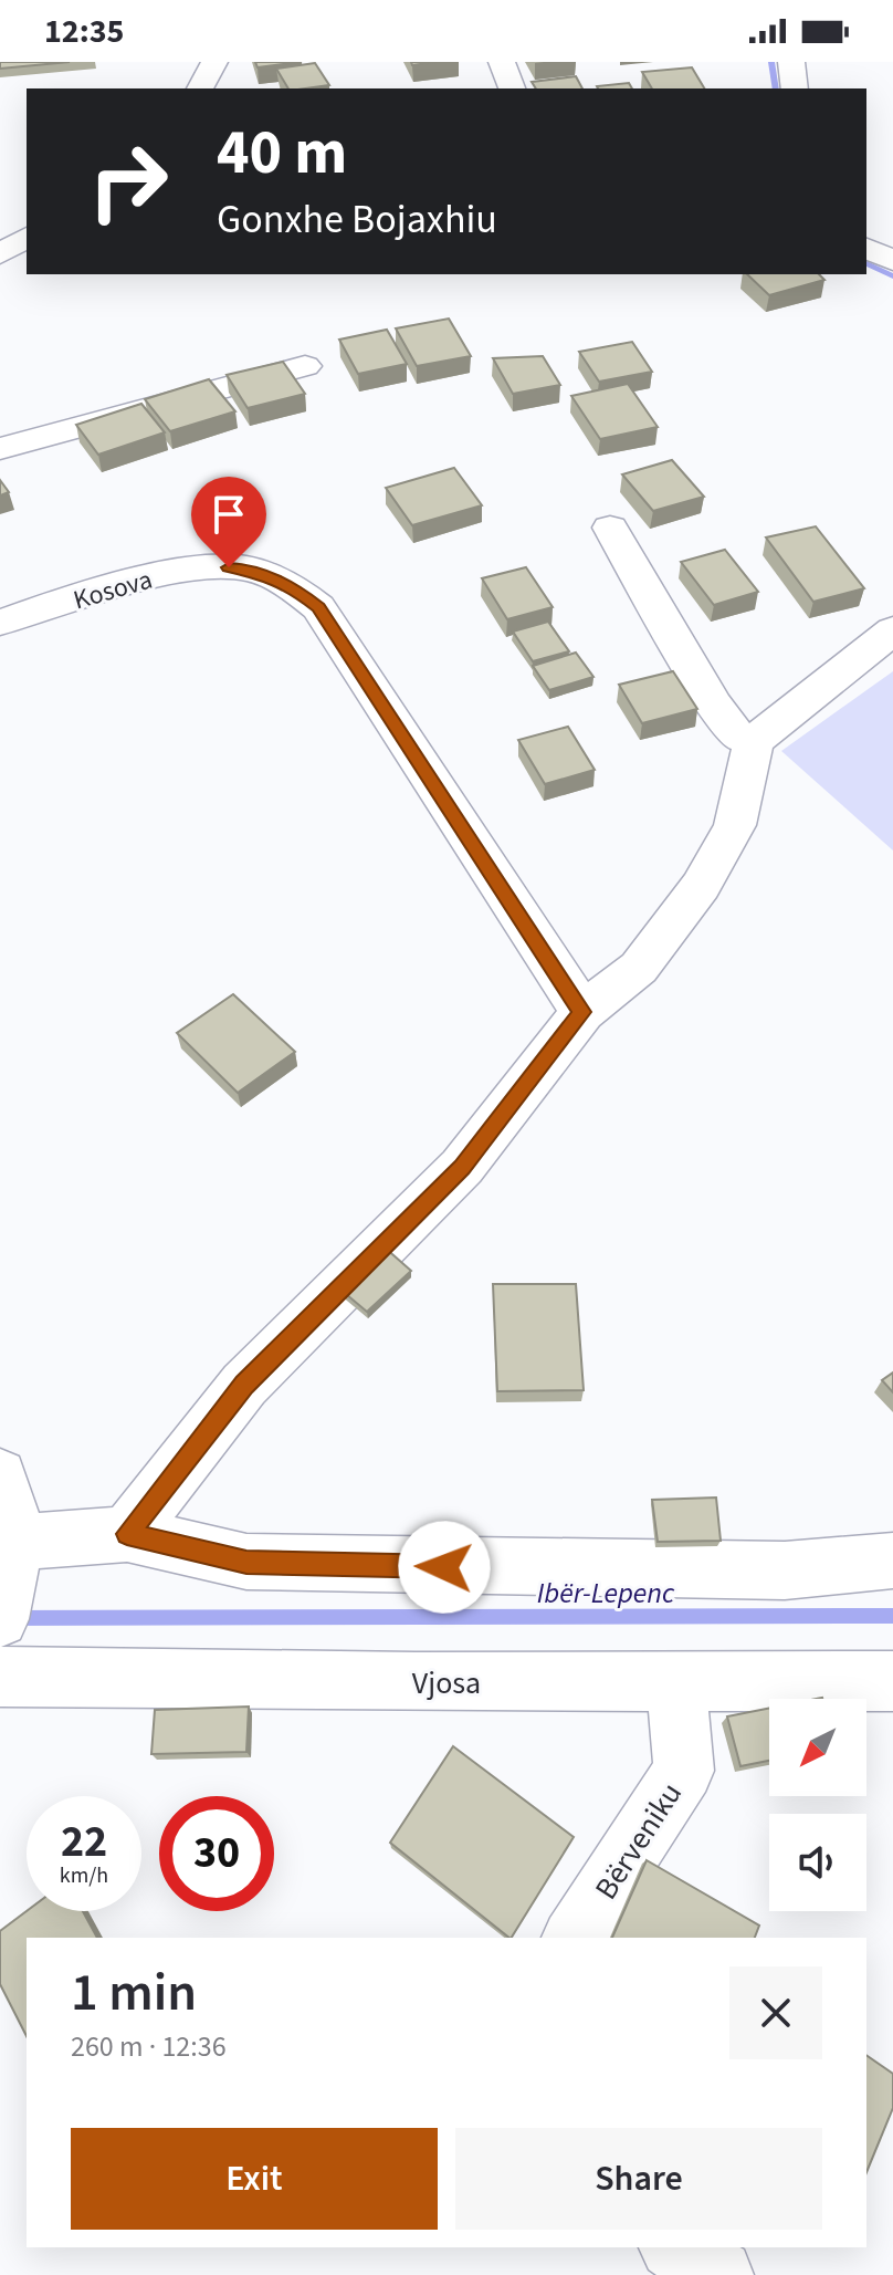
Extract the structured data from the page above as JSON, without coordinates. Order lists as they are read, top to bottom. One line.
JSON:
{"streets":{"street":["Kosova","Vjosa","Bërveniku"]},"crossings":[["Vjosa","Bërveniku"]],"water":["Ibër-Lepenc"],"north":"bottom left","page":{"status":"12:35","turn":["40 m","Gonxhe Bojaxhiu"],"speed":"22 km/h","limit":"30","heading":["1 min","260 m · 12:36"],"buttons":["Exit","Share"]}}
